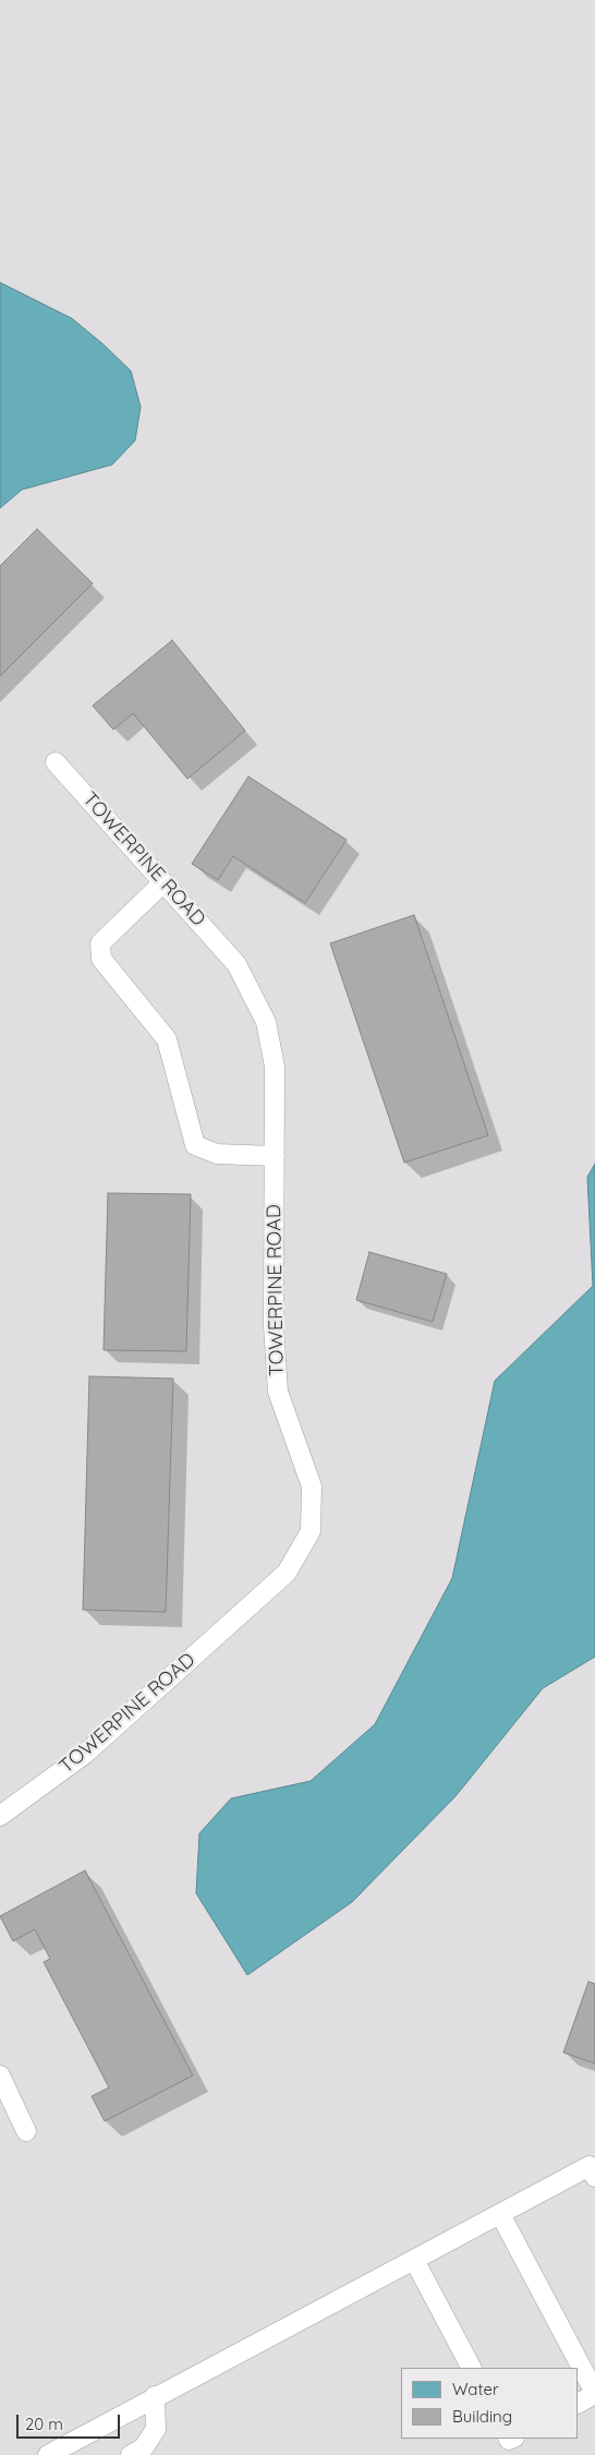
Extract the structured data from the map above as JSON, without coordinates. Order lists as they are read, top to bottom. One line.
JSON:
{"streets":{"lane":["TOWERPINE ROAD"]},"legend":["Water","Building"],"scale_bar":"20 m"}
